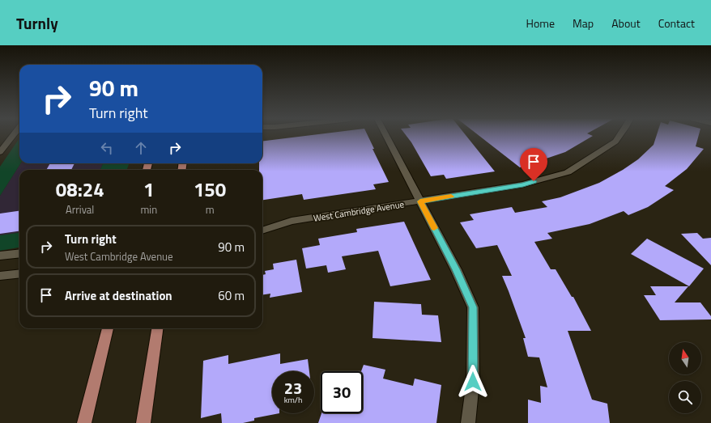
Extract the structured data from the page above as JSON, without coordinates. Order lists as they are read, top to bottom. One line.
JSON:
{"streets":{"street":["West Cambridge Avenue"]},"north":"top","page":{"header":"Turnly","nav":["Home","Map","About","Contact"],"turn":["90 m","Turn right"],"eta":["08:24","Arrival","1","min","150","m"],"list":[{"name":"Turn right","note":"West Cambridge Avenue","value":"90 m"},{"name":"Arrive at destination","value":"60 m"}],"speed":"23 km/h","limit":"30"}}
